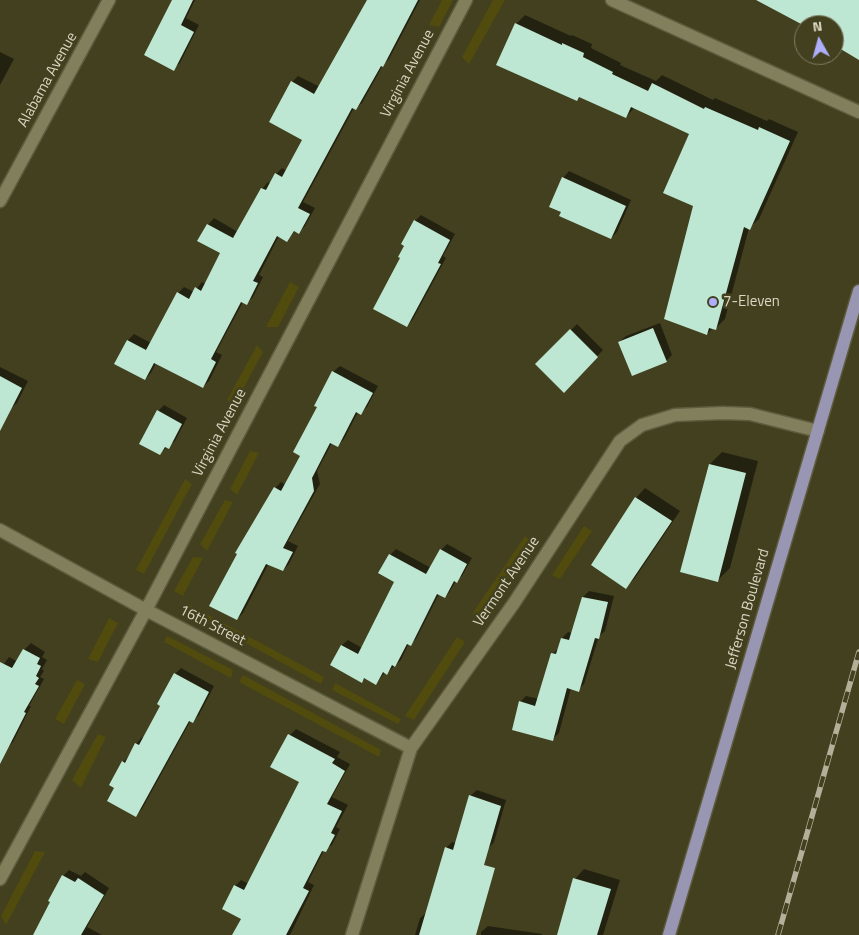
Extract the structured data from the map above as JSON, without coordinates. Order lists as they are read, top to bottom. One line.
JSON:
{"streets":{"main road":["Jefferson Boulevard"],"street":["Virginia Avenue","Alabama Avenue","Vermont Avenue","16th Street"]},"crossings":[["Virginia Avenue","16th Street"],["Vermont Avenue","Jefferson Boulevard"],["Vermont Avenue","16th Street"]],"places":["7-Eleven"],"north":"top"}
